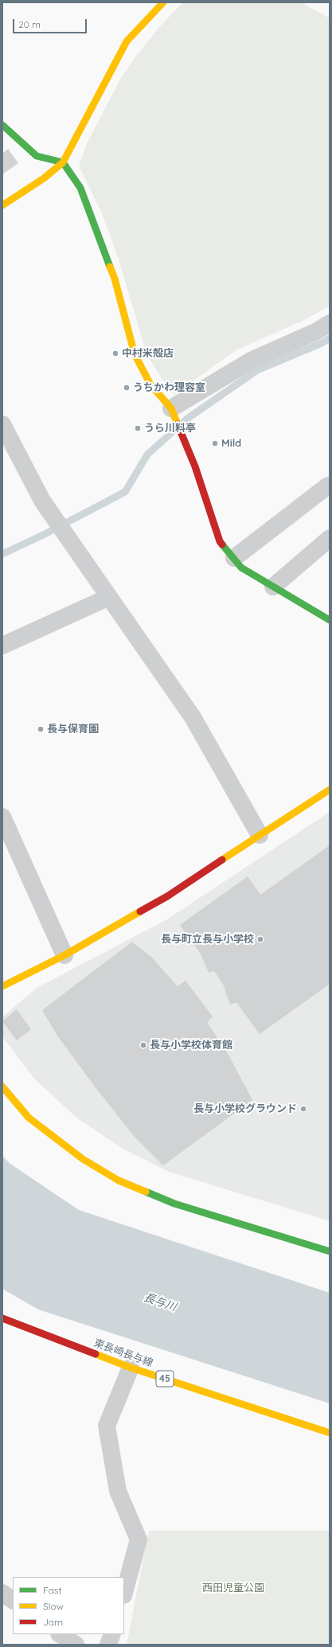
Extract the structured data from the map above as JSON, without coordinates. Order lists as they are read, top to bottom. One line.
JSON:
{"streets":{"street":["東長崎長与線","45"]},"water":["長与川"],"parks":["西田児童公園"],"places":["中村米殻店","うちかわ理容室","うら川料亭","Mild","長与保育園","長与町立長与小学校","長与小学校体育館","長与小学校グラウンド"],"legend":["Fast","Slow","Jam"],"scale_bar":"20 m"}
